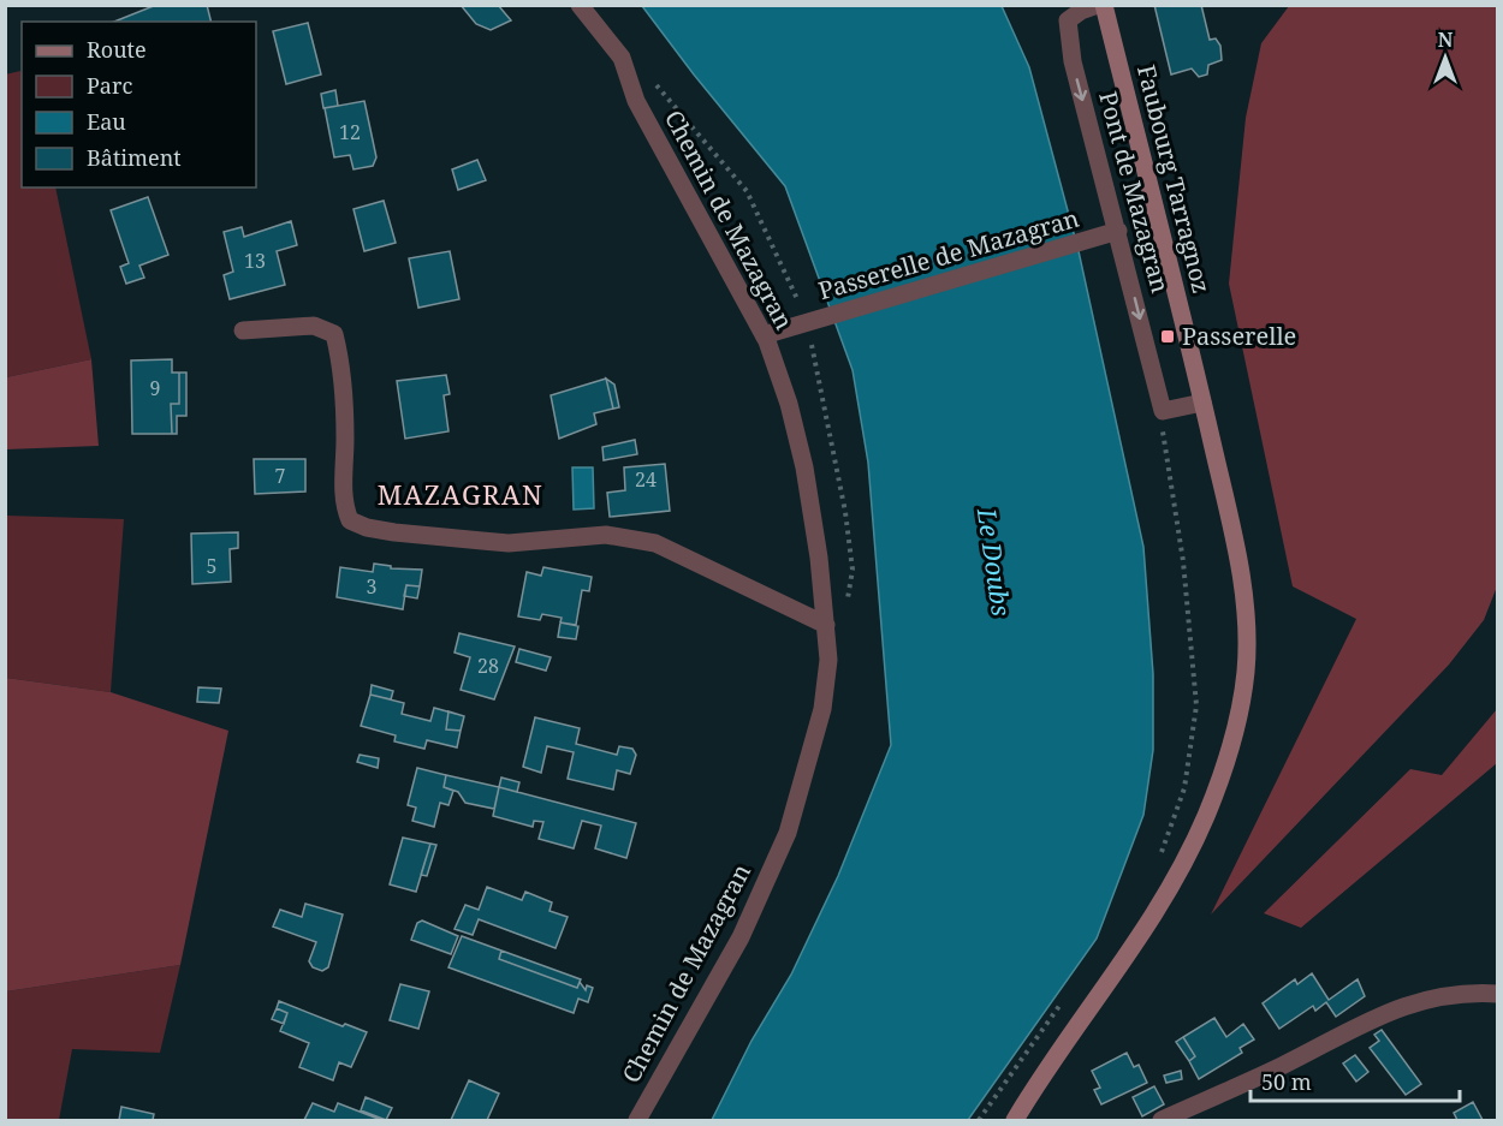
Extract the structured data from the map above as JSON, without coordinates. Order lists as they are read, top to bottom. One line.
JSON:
{"streets":{"main road":["Faubourg Tarragnoz"],"street":["Pont de Mazagran","Chemin de Mazagran","Passerelle de Mazagran"]},"crossings":[["Faubourg Tarragnoz","Pont de Mazagran"],["Pont de Mazagran","Passerelle de Mazagran"],["Chemin de Mazagran","Passerelle de Mazagran"]],"one_way":["Pont de Mazagran"],"districts":["MAZAGRAN"],"water":["Le Doubs"],"places":{"transit":["Passerelle"]},"house_numbers":["12","13","9","7","24","5","3","28"],"legend":["Route","Parc","Eau","Bâtiment"],"scale_bar":"50 m","north":"top"}
